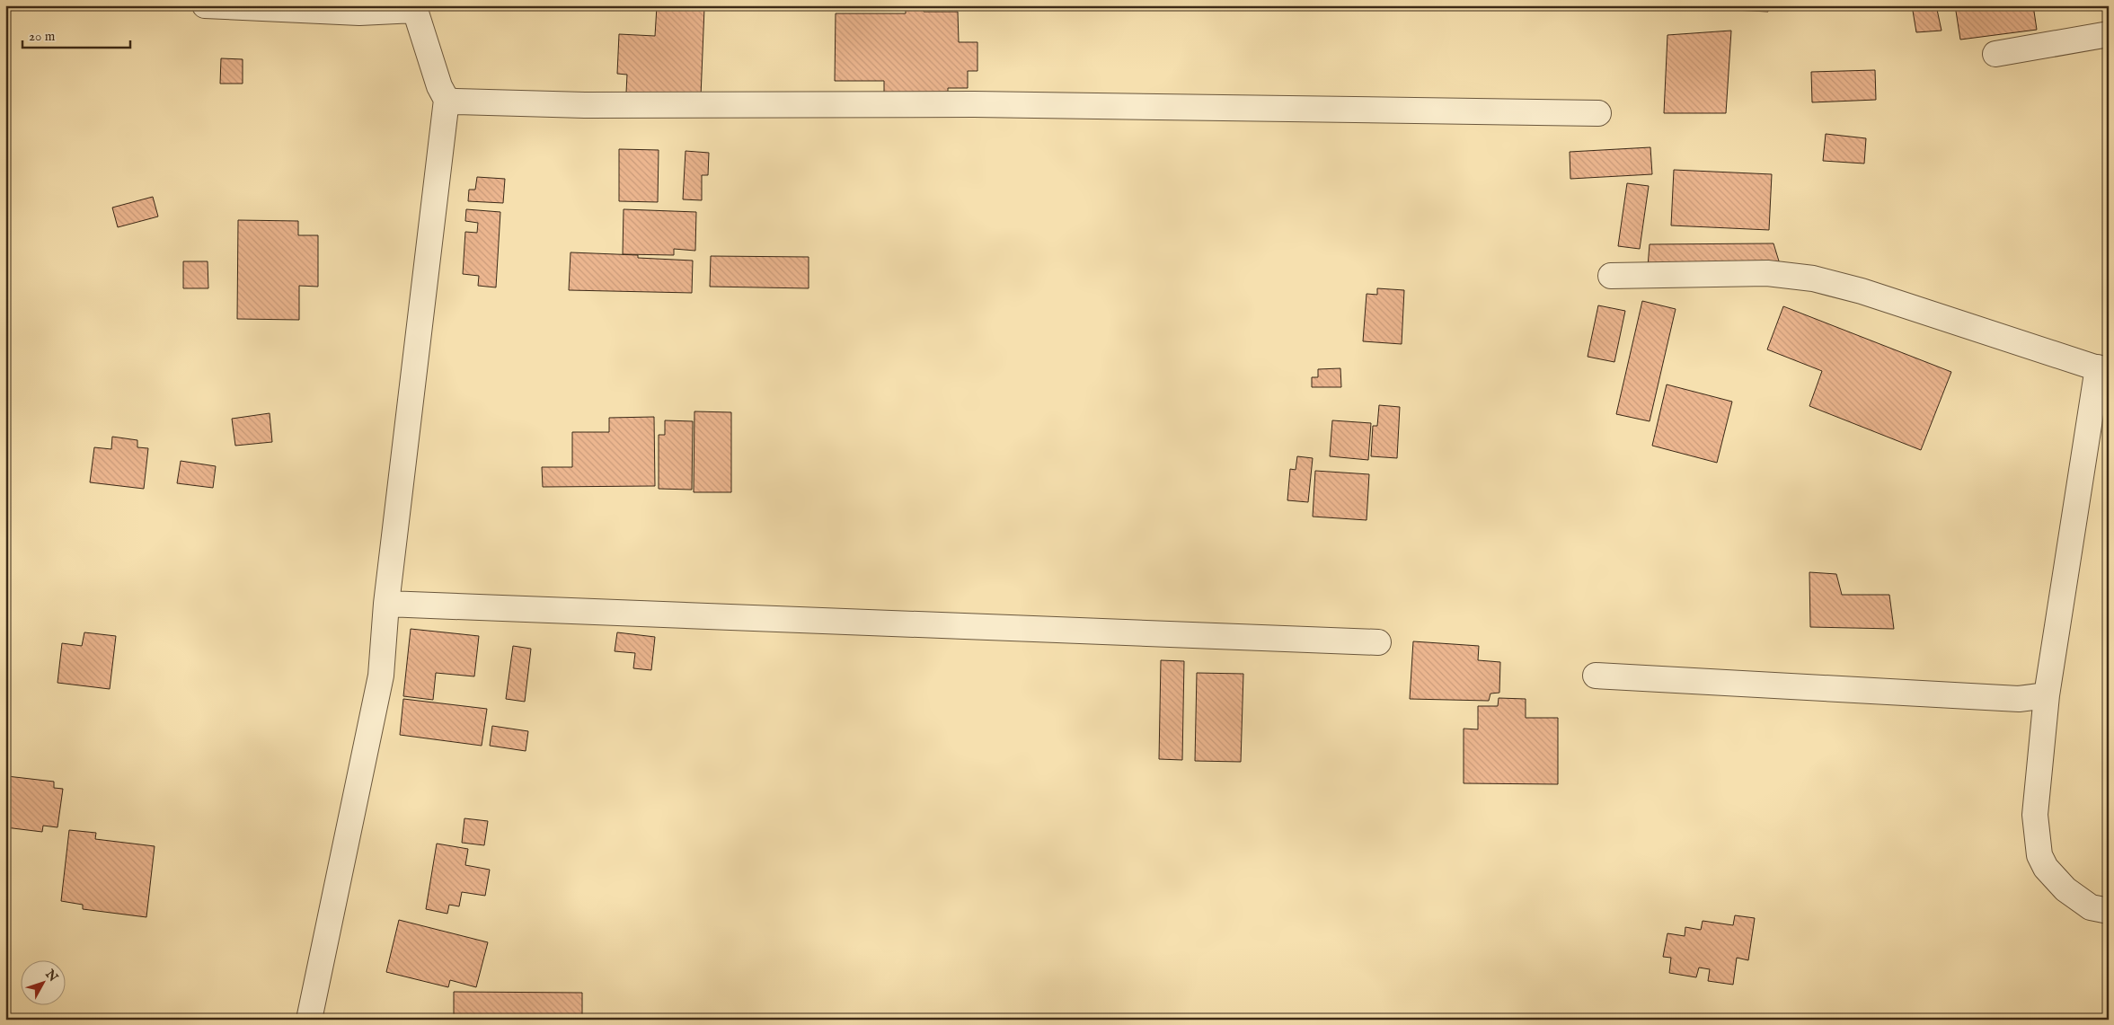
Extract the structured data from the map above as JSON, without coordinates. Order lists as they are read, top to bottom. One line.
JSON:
{"scale_bar":"20 m","north":"top right"}
